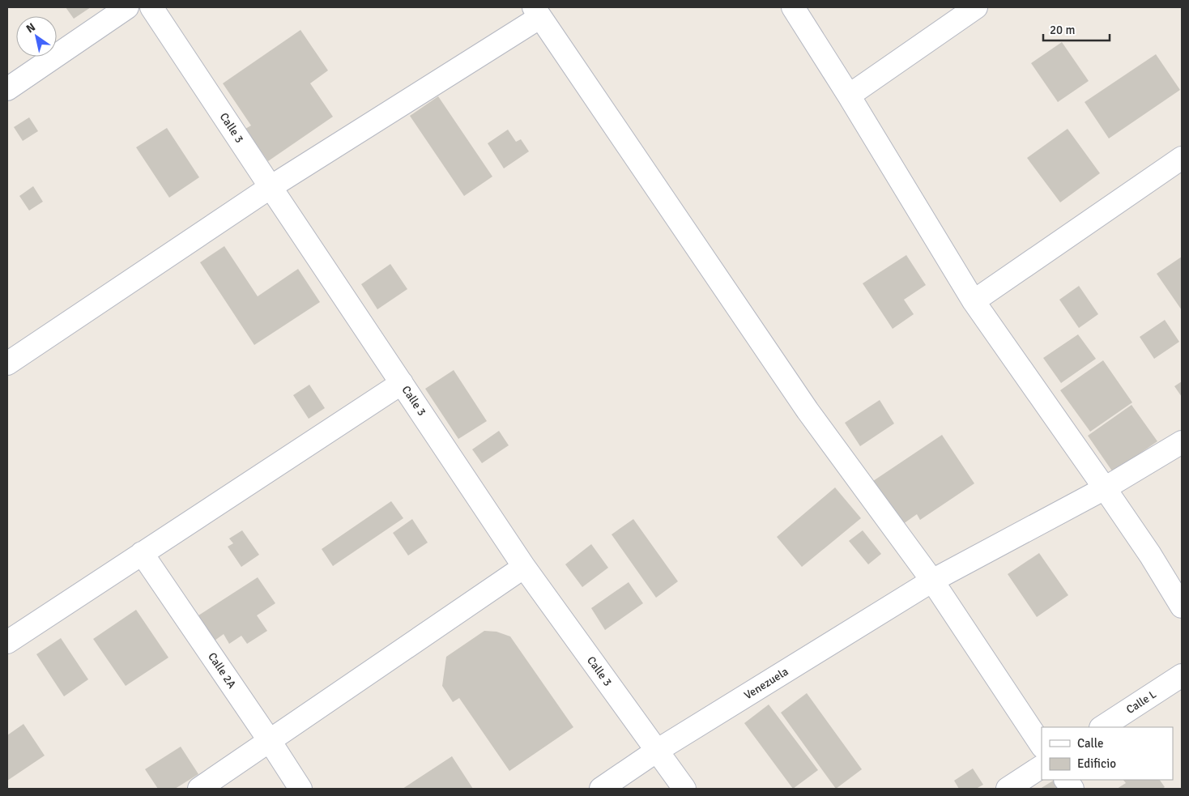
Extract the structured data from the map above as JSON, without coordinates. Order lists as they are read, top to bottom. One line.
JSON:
{"streets":{"street":["Calle 3","Calle 2A","Venezuela","Calle L"]},"crossings":[["Calle 3","Venezuela"]],"legend":["Calle","Edificio"],"scale_bar":"20 m","north":"top left"}
